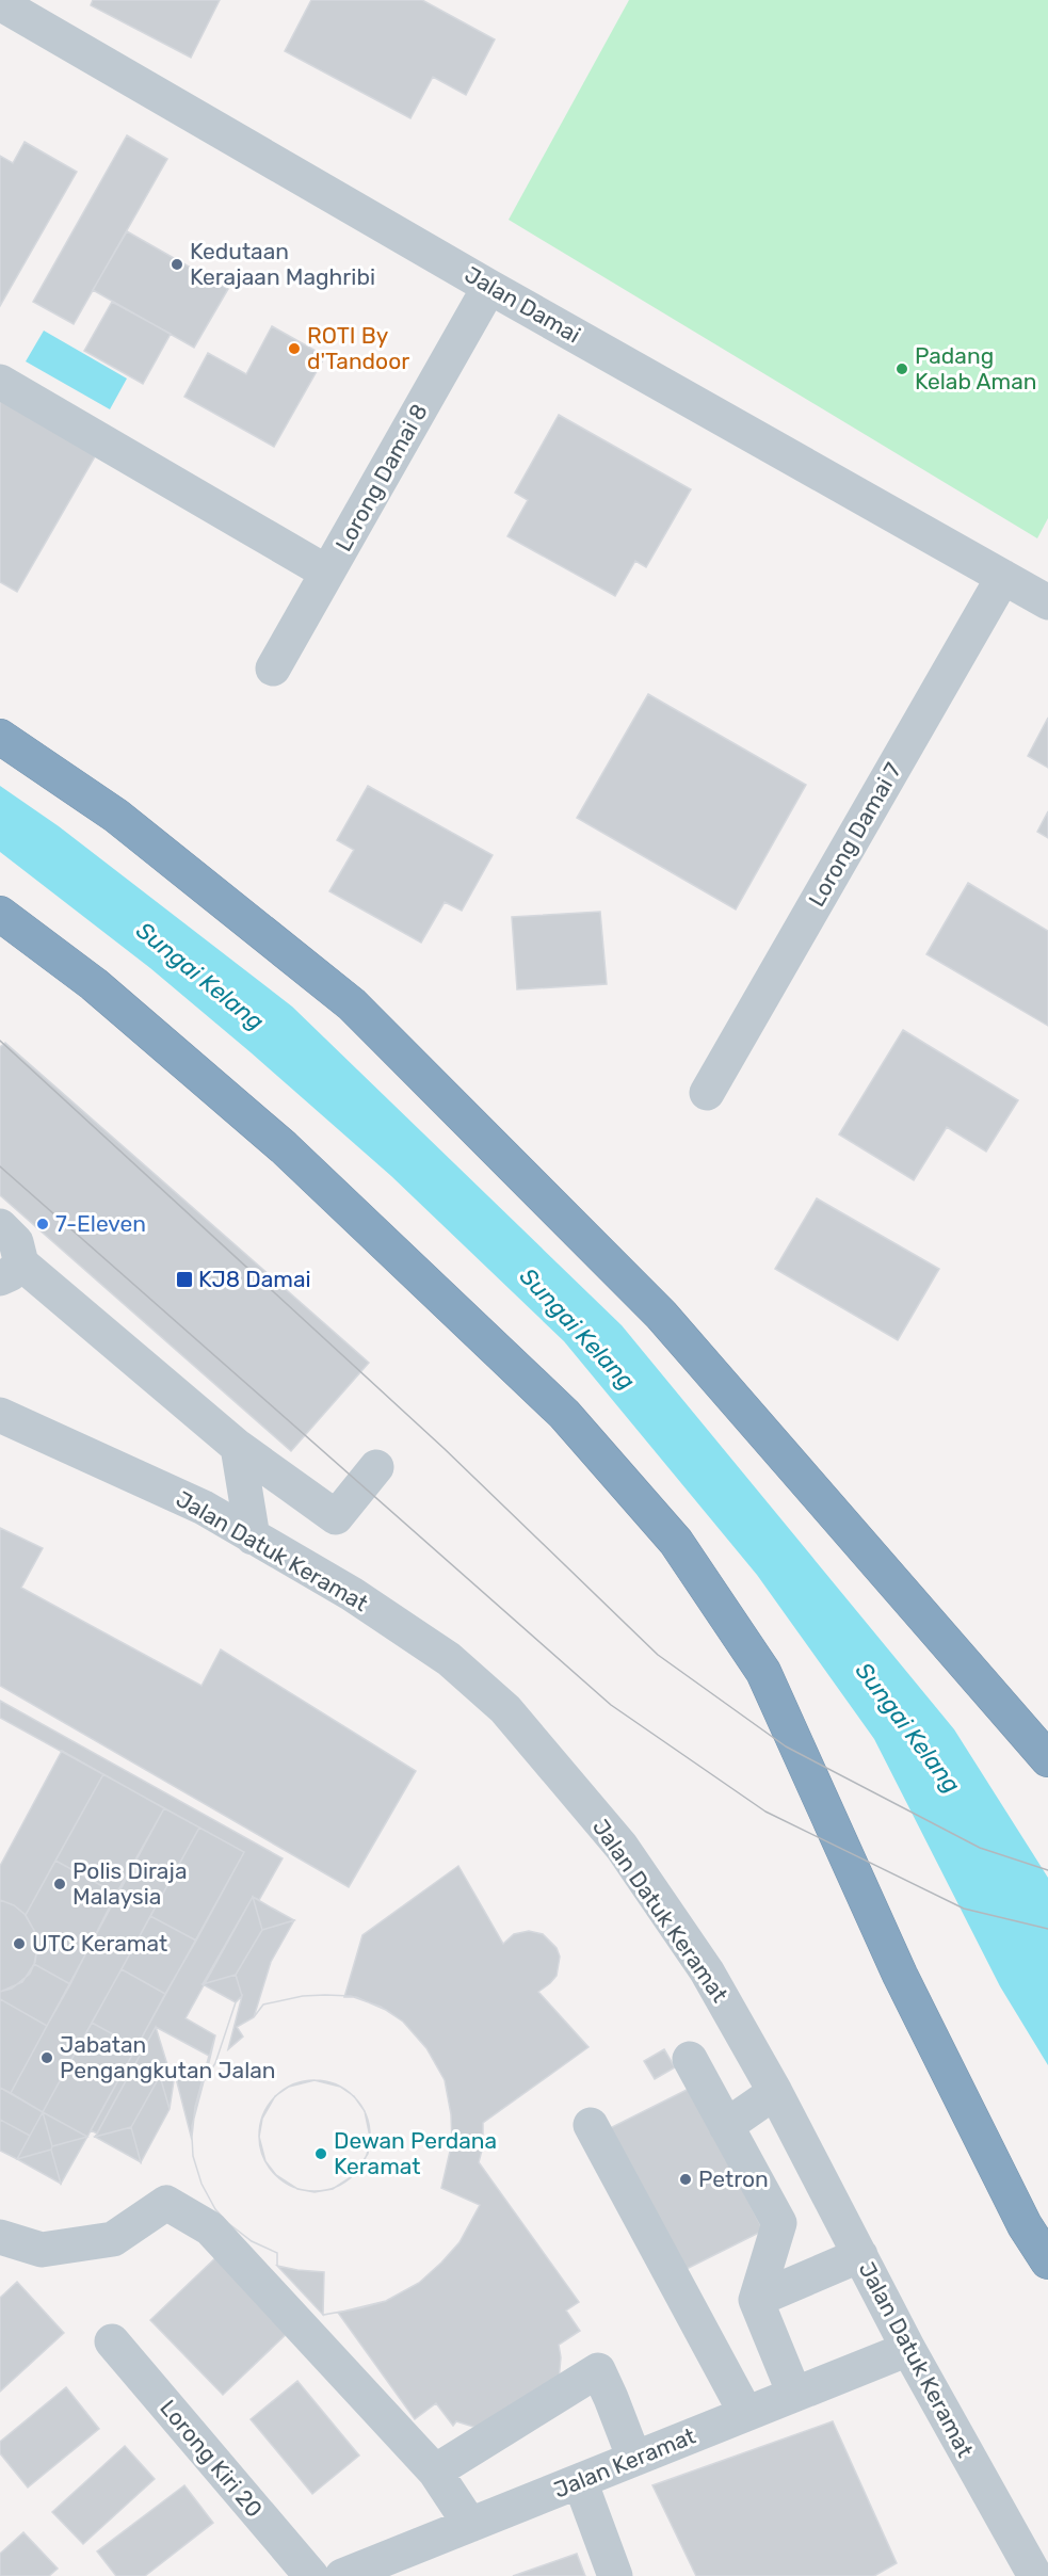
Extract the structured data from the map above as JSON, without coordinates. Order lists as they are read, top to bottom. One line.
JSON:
{"streets":{"street":["Jalan Damai","Lorong Damai 8","Lorong Damai 7","Jalan Datuk Keramat","Lorong Kiri 20","Jalan Keramat"]},"crossings":[["Jalan Damai","Lorong Damai 8"],["Jalan Damai","Lorong Damai 7"],["Jalan Datuk Keramat","Jalan Keramat"]],"water":["Sungai Kelang"],"places":{"other":["Kedutaan Kerajaan Maghribi","ROTI By d'Tandoor","Padang Kelab Aman","7-Eleven","Polis Diraja Malaysia","UTC Keramat","Jabatan Pengangkutan Jalan","Dewan Perdana Keramat","Petron"],"transit":["KJ8 Damai"]}}
